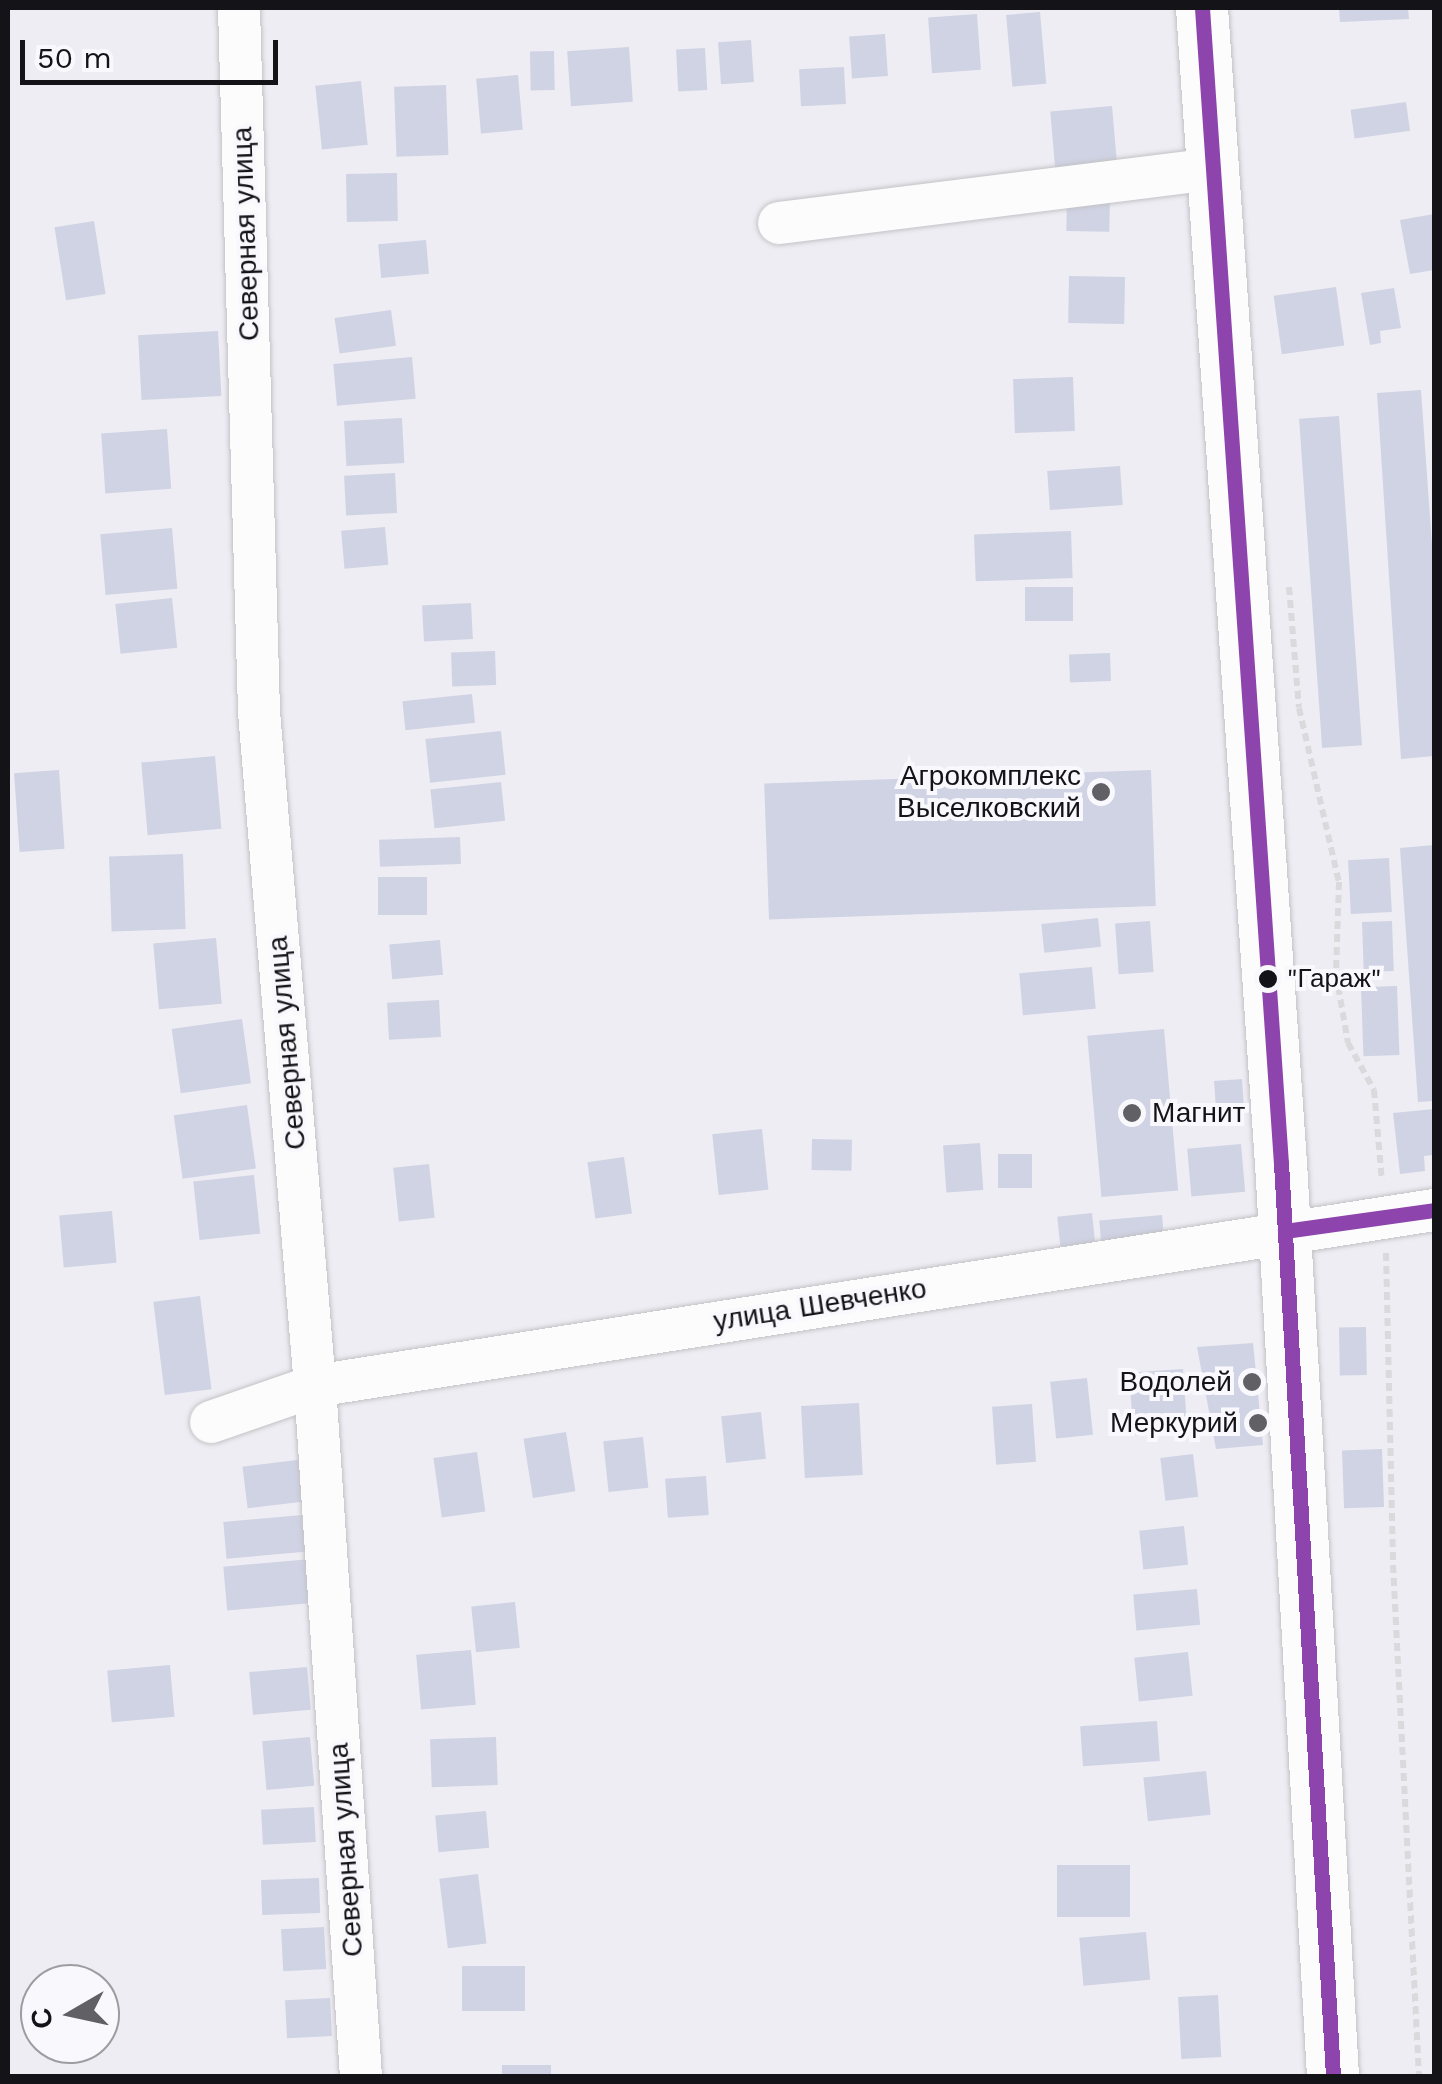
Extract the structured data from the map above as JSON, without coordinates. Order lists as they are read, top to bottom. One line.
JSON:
{"streets":{"street":["Северная улица","улица Шевченко"]},"crossings":[["Северная улица","улица Шевченко"]],"places":["Агрокомплекс Выселковский","\"Гараж\"","Магнит","Водолей","Меркурий"],"scale_bar":"50 m","north":"left"}
